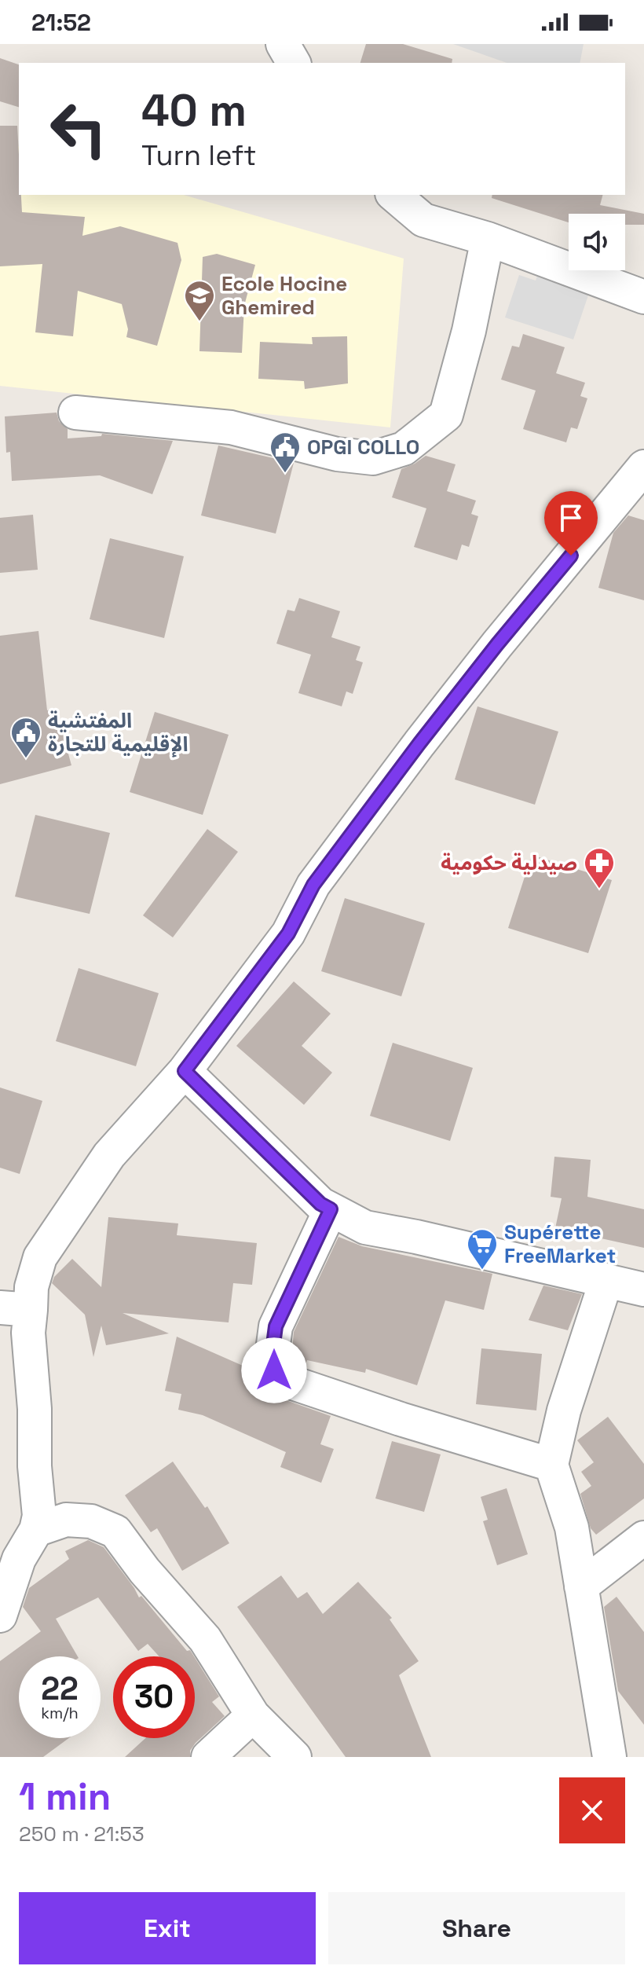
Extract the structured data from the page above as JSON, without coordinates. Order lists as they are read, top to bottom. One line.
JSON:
{"places":{"school or university":["Ecole Hocine Ghemired"],"public building":["OPGI COLLO","المفتشية الإقليمية للتجارة"],"pharmacy":["صيدلية حكومية"],"supermarket":["Supérette FreeMarket"]},"page":{"status":"21:52","turn":["40 m","Turn left"],"speed":"22 km/h","limit":"30","heading":["1 min","250 m · 21:53"],"buttons":["Exit","Share"]}}
